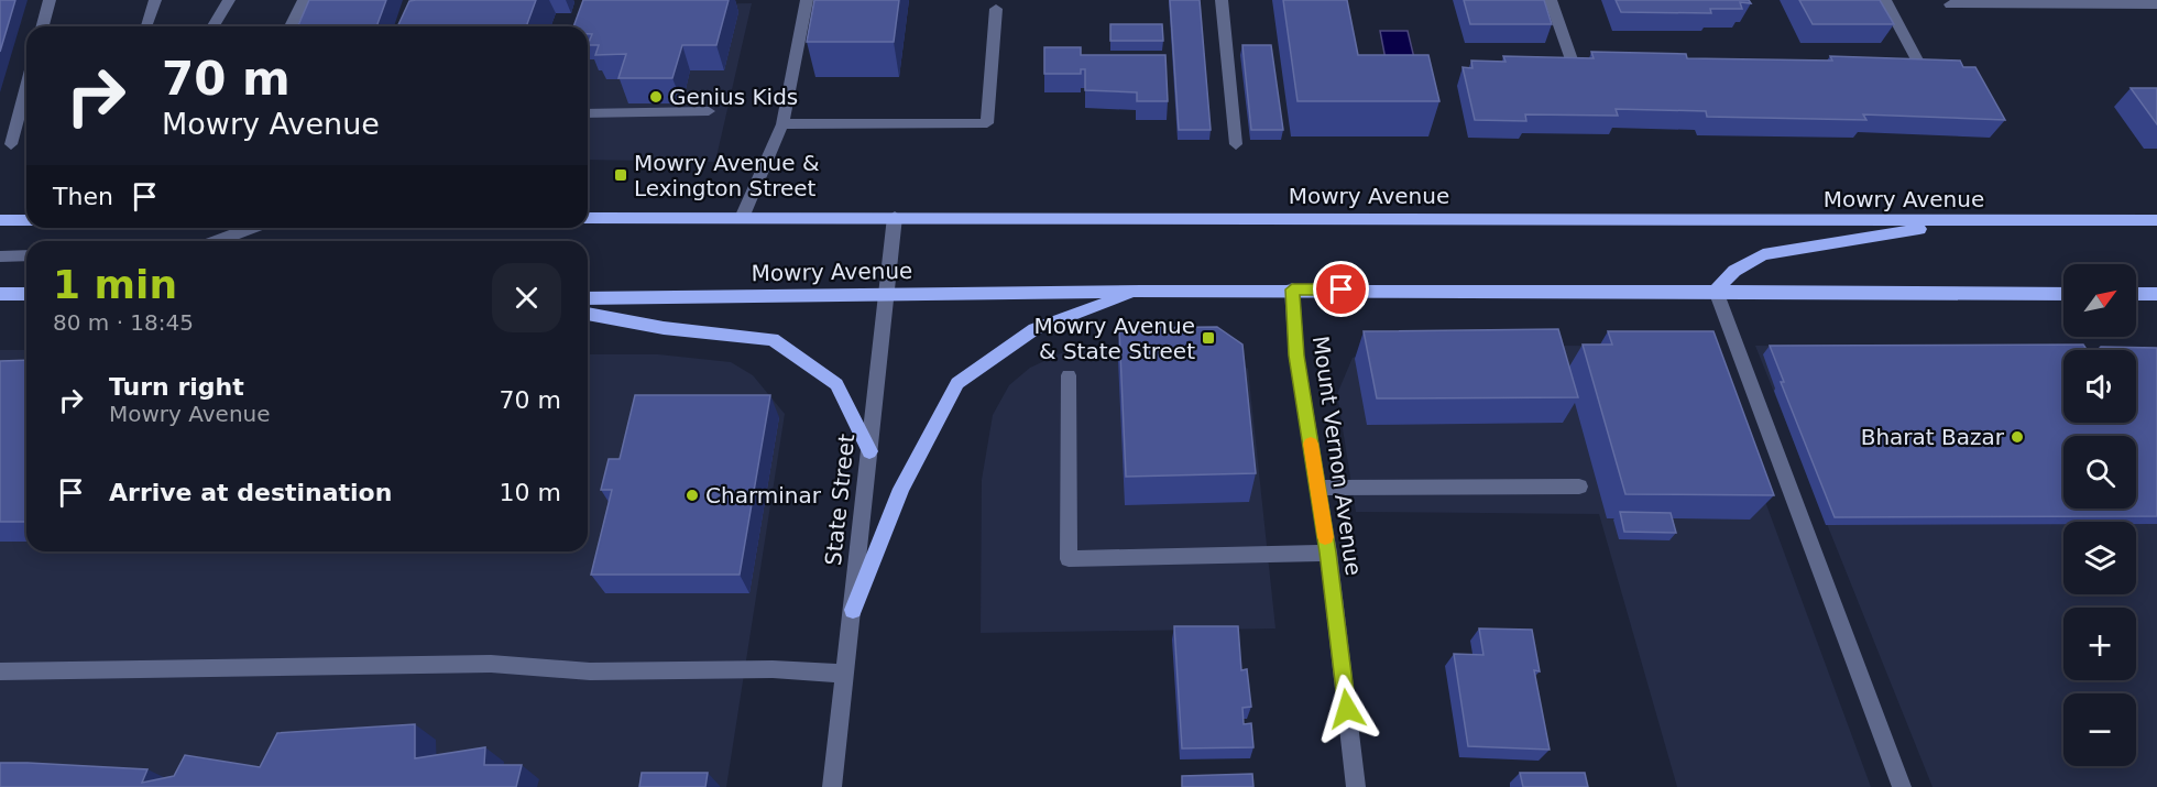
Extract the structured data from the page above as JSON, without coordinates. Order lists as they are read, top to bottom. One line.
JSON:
{"streets":{"main road":["Mowry Avenue"],"street":["Mount Vernon Avenue","State Street"]},"crossings":[["Mowry Avenue","Mount Vernon Avenue"],["Mowry Avenue","State Street"]],"places":{"other":["Genius Kids","Bharat Bazar","Charminar"],"transit":["Mowry Avenue & Lexington Street","Mowry Avenue & State Street"]},"north":"top right","page":{"turn":["70 m","Mowry Avenue"],"then":"Then","heading":["1 min","80 m · 18:45"],"map_buttons":["+","−"],"list":[{"name":"Turn right","note":"Mowry Avenue","value":"70 m"},{"name":"Arrive at destination","value":"10 m"}]}}
